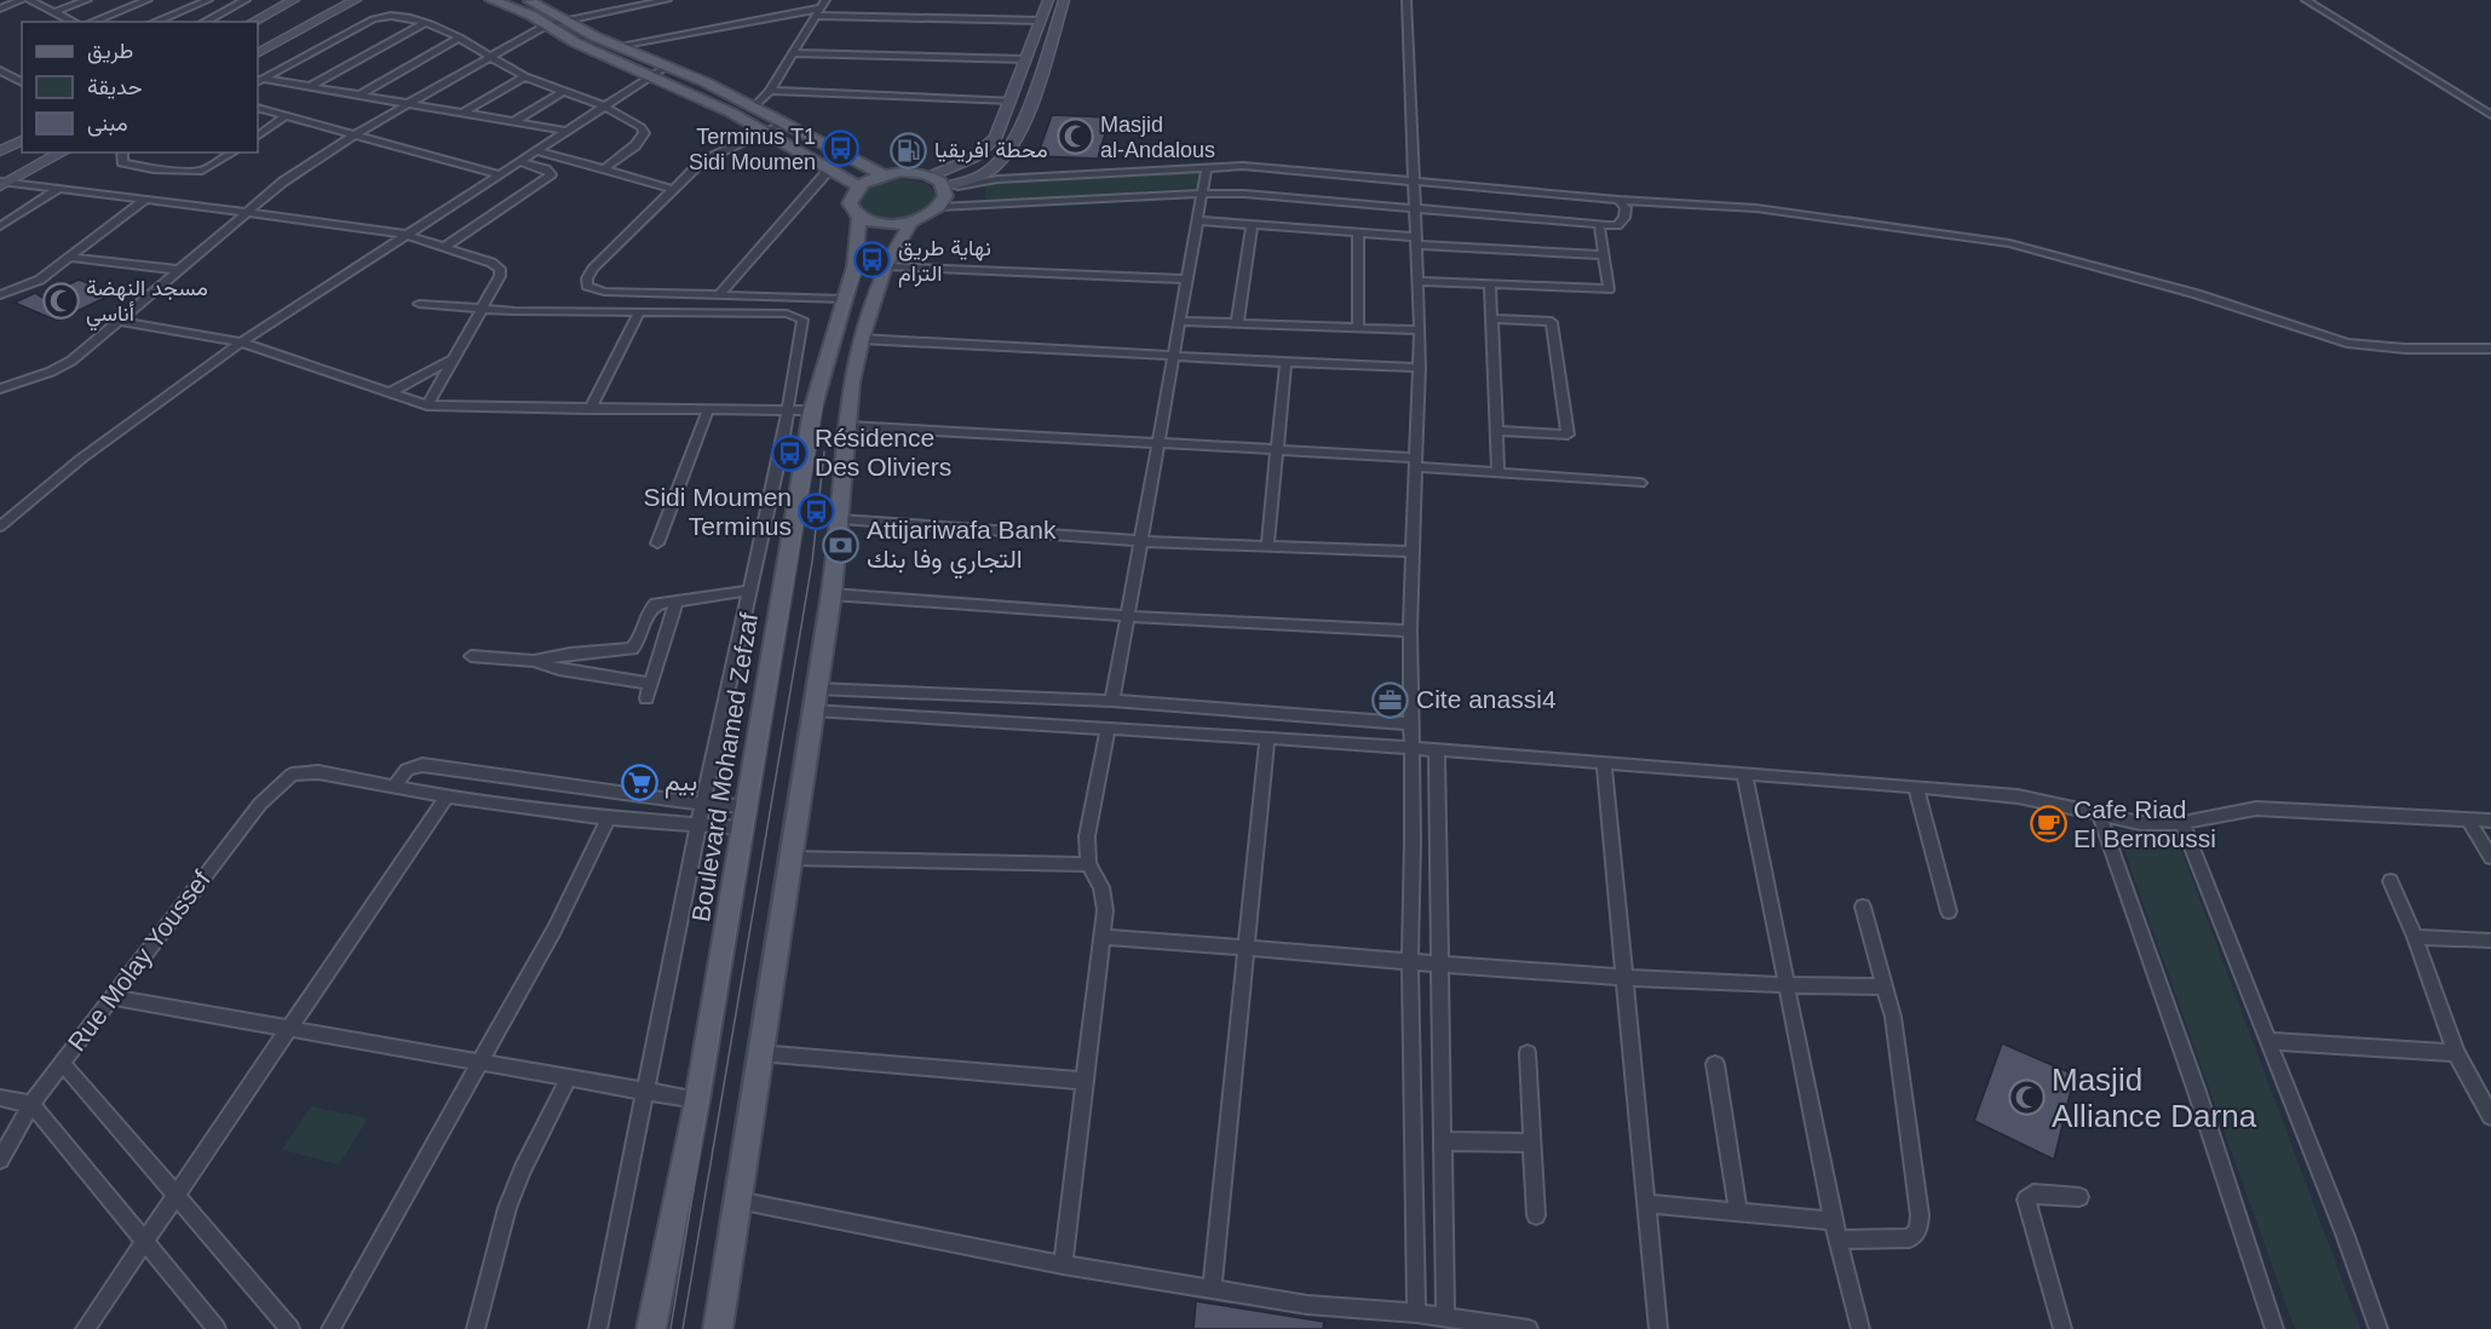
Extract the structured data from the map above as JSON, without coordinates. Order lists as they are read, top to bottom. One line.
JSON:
{"streets":{"main road":["Boulevard Mohamed Zefzaf"],"street":["Rue Molay Youssef"]},"places":{"mosque":["Masjid al-Andalous","مسجد النهضة أناسي","Masjid Alliance Darna"],"bus stop":["Terminus T1 Sidi Moumen","نهاية طريق الترام","Résidence Des Oliviers","Sidi Moumen Terminus"],"fuel station":["محطة افريقيا"],"bank":["Attijariwafa Bank التجاري وفا بنك"],"office":["Cite anassi4"],"supermarket":["بيم"],"cafe":["Cafe Riad El Bernoussi"]},"legend":["طريق","حديقة","مبنى"]}
